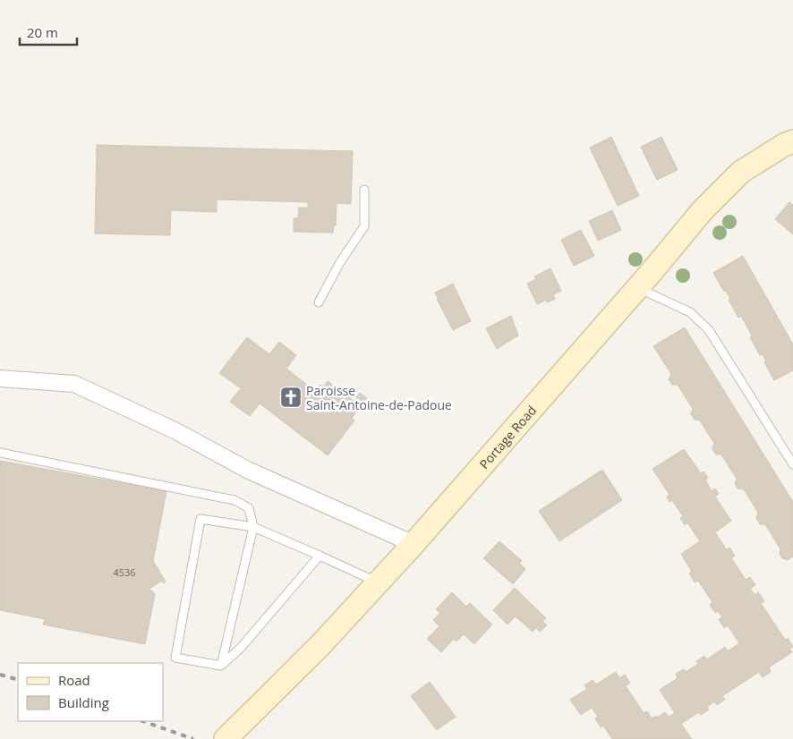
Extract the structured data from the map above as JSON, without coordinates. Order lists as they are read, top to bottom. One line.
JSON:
{"streets":{"street":["Portage Road"]},"places":{"church":["Paroisse Saint-Antoine-de-Padoue"]},"house_numbers":["4536"],"legend":["Road","Building"],"scale_bar":"20 m"}
